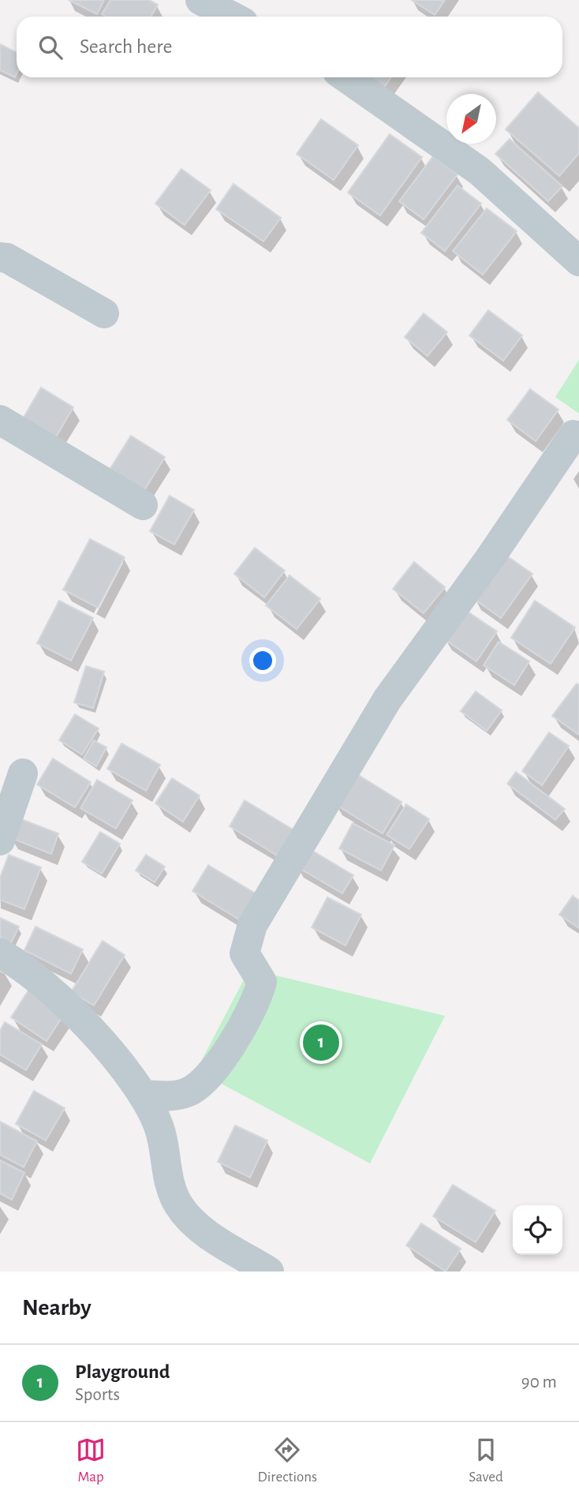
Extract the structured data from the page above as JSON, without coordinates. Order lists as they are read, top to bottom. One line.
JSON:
{"north":"bottom left","page":{"search":"Search here","pins":"1","heading":"Nearby","list":[{"mark":"1","name":"Playground","note":"Sports","value":"90 m"}],"nav":["Map","Directions","Saved"]}}
